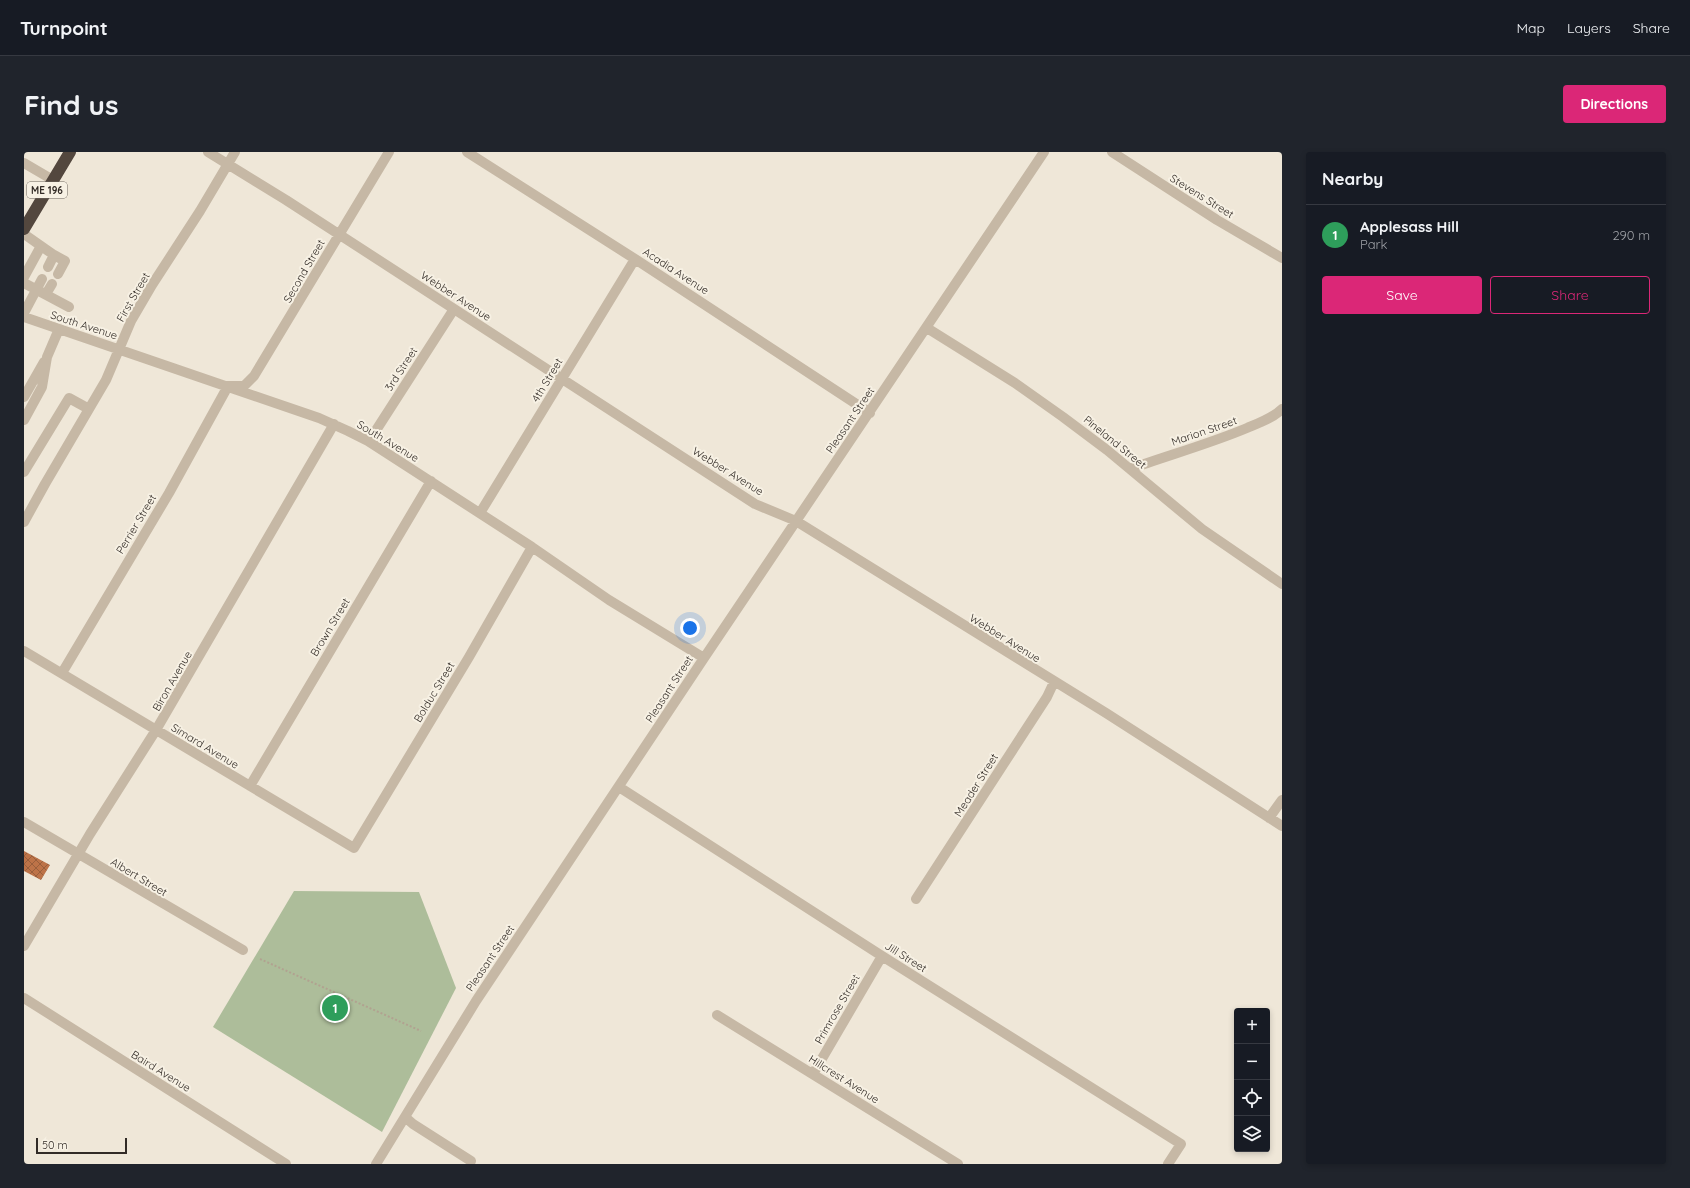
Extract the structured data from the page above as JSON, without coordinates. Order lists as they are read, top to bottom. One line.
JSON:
{"streets":{"highway":["ME 196"],"street":["Stevens Street","Second Street","Acadia Avenue","Webber Avenue","First Street","South Avenue","3rd Street","4th Street","Pleasant Street","Marion Street","Pineland Street","Perrier Street","Brown Street","Biron Avenue","Bolduc Street","Simard Avenue","Meader Street","Albert Street","Jill Street","Primrose Street","Baird Avenue","Hillcrest Avenue"]},"crossings":[["Second Street","Webber Avenue"],["Second Street","South Avenue"],["Second Street","Perrier Street"],["Acadia Avenue","4th Street"],["Acadia Avenue","Pleasant Street"],["Webber Avenue","First Street"],["Webber Avenue","3rd Street"],["Webber Avenue","4th Street"],["Webber Avenue","Pleasant Street"],["Webber Avenue","Meader Street"],["First Street","South Avenue"],["South Avenue","3rd Street"],["South Avenue","4th Street"],["South Avenue","Pleasant Street"],["South Avenue","Perrier Street"],["South Avenue","Brown Street"],["South Avenue","Biron Avenue"],["South Avenue","Bolduc Street"],["Pleasant Street","Pineland Street"],["Pleasant Street","Jill Street"],["Marion Street","Pineland Street"],["Perrier Street","Simard Avenue"],["Brown Street","Simard Avenue"],["Biron Avenue","Simard Avenue"],["Biron Avenue","Albert Street"],["Bolduc Street","Simard Avenue"],["Jill Street","Primrose Street"],["Primrose Street","Hillcrest Avenue"]],"scale_bar":"50 m","page":{"header":"Turnpoint","nav":["Map","Layers","Share"],"buttons":["Directions",["Save","Share"]],"title":"Find us","heading":"Nearby","list":[{"mark":"1","name":"Applesass Hill","note":"Park","value":"290 m"}],"pins":"1","map_buttons":["+","−"],"scale":"50 m"}}
